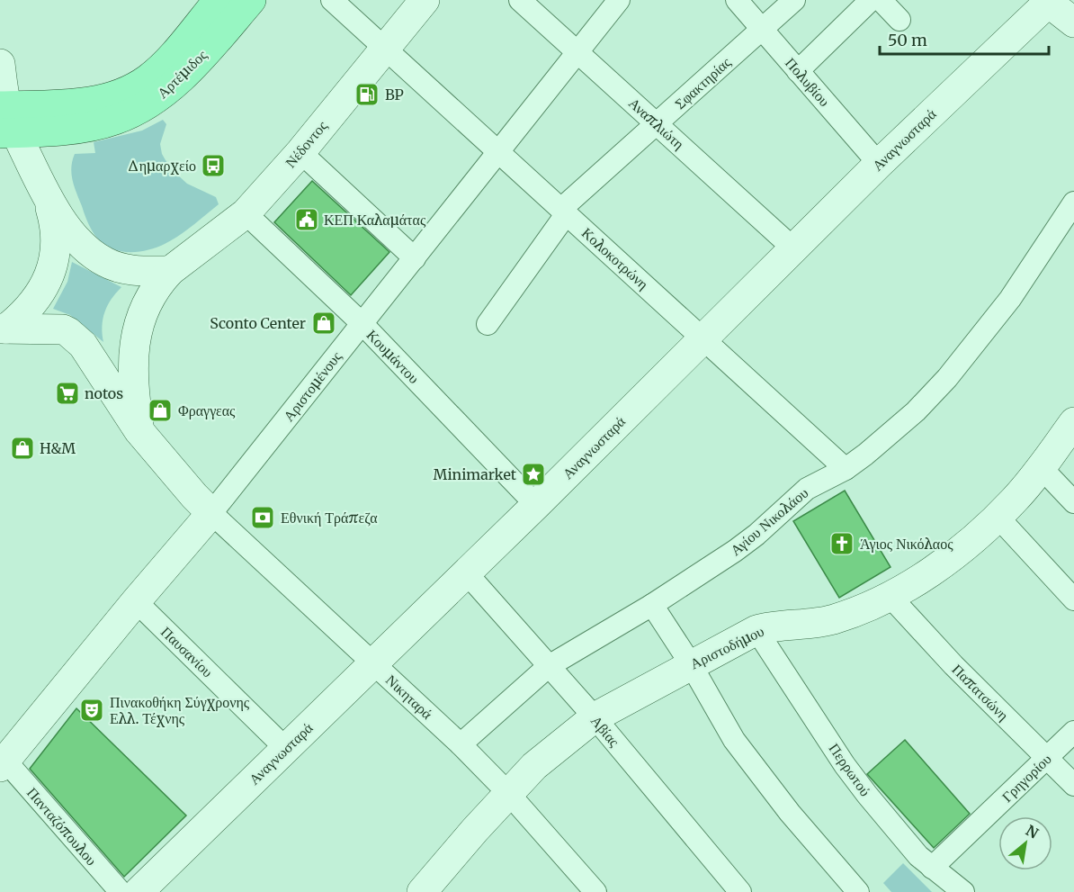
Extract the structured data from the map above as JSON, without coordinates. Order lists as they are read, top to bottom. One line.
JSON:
{"streets":{"main road":["Αρτέμιδος"],"street":["Πολυβίου","Σφακτηρίας","Αναπλιώτη","Αναγνωσταρά","Νέδοντος","Κολοκοτρώνη","Κουμάντου","Αριστομένους","Αγίου Νικολάου","Αριστοδήμου","Παυσανίου","Παπατσώνη","Νικηταρά","Αβίας","Περρωτού","Γρηγορίου","Πανταζόπουλου"]},"crossings":[["Πολυβίου","Σφακτηρίας"],["Πολυβίου","Αναγνωσταρά"],["Σφακτηρίας","Αναπλιώτη"],["Σφακτηρίας","Κολοκοτρώνη"],["Αναπλιώτη","Αναγνωσταρά"],["Αναπλιώτη","Αριστομένους"],["Αναγνωσταρά","Κολοκοτρώνη"],["Αναγνωσταρά","Κουμάντου"],["Αναγνωσταρά","Παυσανίου"],["Αναγνωσταρά","Νικηταρά"],["Αναγνωσταρά","Αβίας"],["Νέδοντος","Κολοκοτρώνη"],["Νέδοντος","Κουμάντου"],["Κολοκοτρώνη","Αριστομένους"],["Κολοκοτρώνη","Αγίου Νικολάου"],["Κουμάντου","Αριστομένους"],["Αριστομένους","Παυσανίου"],["Αριστομένους","Νικηταρά"],["Αριστομένους","Πανταζόπουλου"],["Αγίου Νικολάου","Νικηταρά"],["Αγίου Νικολάου","Αβίας"],["Αριστοδήμου","Παπατσώνη"],["Αριστοδήμου","Νικηταρά"],["Αριστοδήμου","Αβίας"],["Αριστοδήμου","Περρωτού"],["Παπατσώνη","Γρηγορίου"],["Περρωτού","Γρηγορίου"]],"places":{"fuel station":["BP"],"bus stop":["Δημαρχείο"],"public building":["ΚΕΠ Καλαμάτας"],"shop":["Sconto Center","Φραγγεας","H&M"],"supermarket":["notos"],"place":["Minimarket"],"bank":["Εθνική Τράπεζα"],"church":["Άγιος Νικόλαος"],"theatre":["Πινακοθήκη Σύγχρονης Ελλ. Τέχνης"]},"scale_bar":"50 m","north":"top right"}
